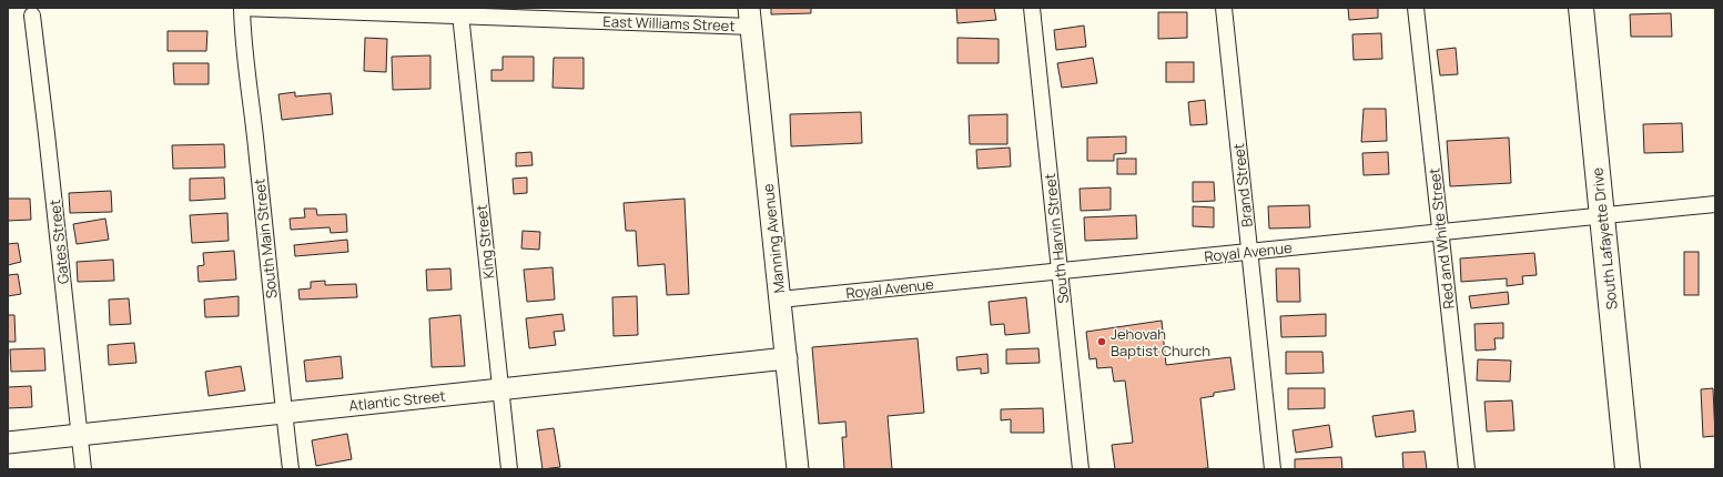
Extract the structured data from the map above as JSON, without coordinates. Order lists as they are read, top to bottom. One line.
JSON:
{"streets":{"main road":["South Lafayette Drive"],"street":["East Williams Street","Brand Street","South Main Street","Manning Avenue","South Harvin Street","Red and White Street","Gates Street","King Street","Royal Avenue","Atlantic Street"]},"crossings":[["East Williams Street","South Main Street"],["East Williams Street","Manning Avenue"],["East Williams Street","King Street"],["Brand Street","Royal Avenue"],["South Main Street","Atlantic Street"],["Manning Avenue","Royal Avenue"],["Manning Avenue","Atlantic Street"],["South Harvin Street","Royal Avenue"],["Red and White Street","Royal Avenue"],["South Lafayette Drive","Royal Avenue"],["Gates Street","Atlantic Street"],["King Street","Atlantic Street"]],"places":["Jehovah Baptist Church"]}
